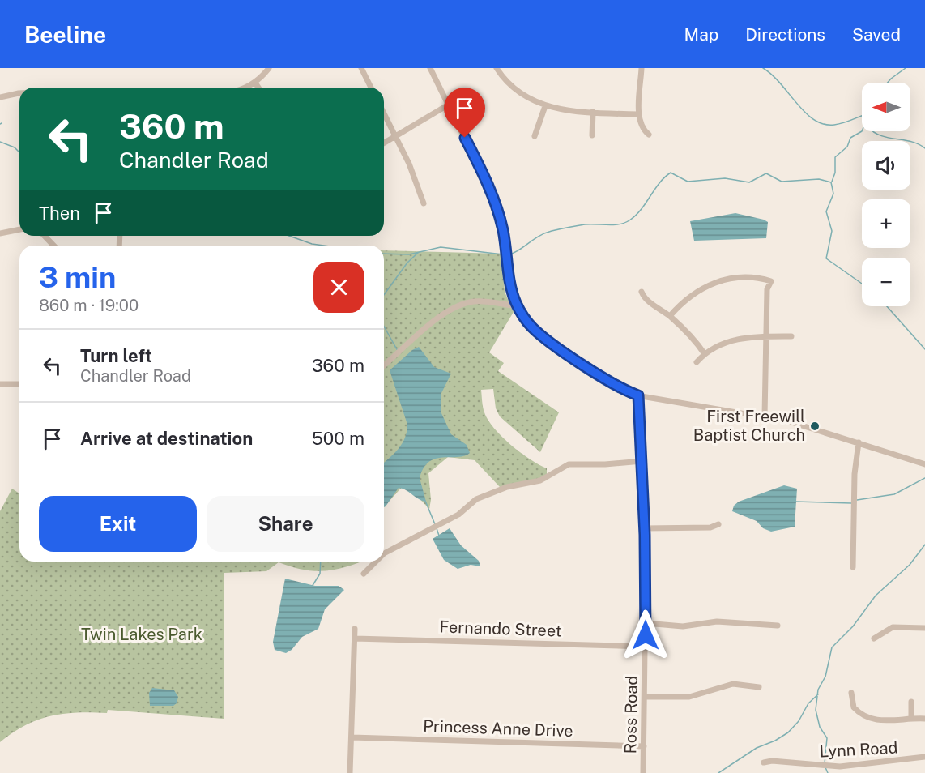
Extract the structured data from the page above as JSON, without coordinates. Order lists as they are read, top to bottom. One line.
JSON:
{"streets":{"street":["Fernando Street","Ross Road","Princess Anne Drive","Lynn Road"]},"crossings":[["Fernando Street","Ross Road"],["Ross Road","Princess Anne Drive"]],"parks":["Twin Lakes Park"],"places":["First Freewill Baptist Church"],"north":"left","page":{"header":"Beeline","nav":["Map","Directions","Saved"],"map_buttons":["+","−"],"turn":["360 m","Chandler Road"],"then":"Then","heading":["3 min","860 m · 19:00"],"list":[{"name":"Turn left","note":"Chandler Road","value":"360 m"},{"name":"Arrive at destination","value":"500 m"}],"buttons":["Exit","Share"]}}
